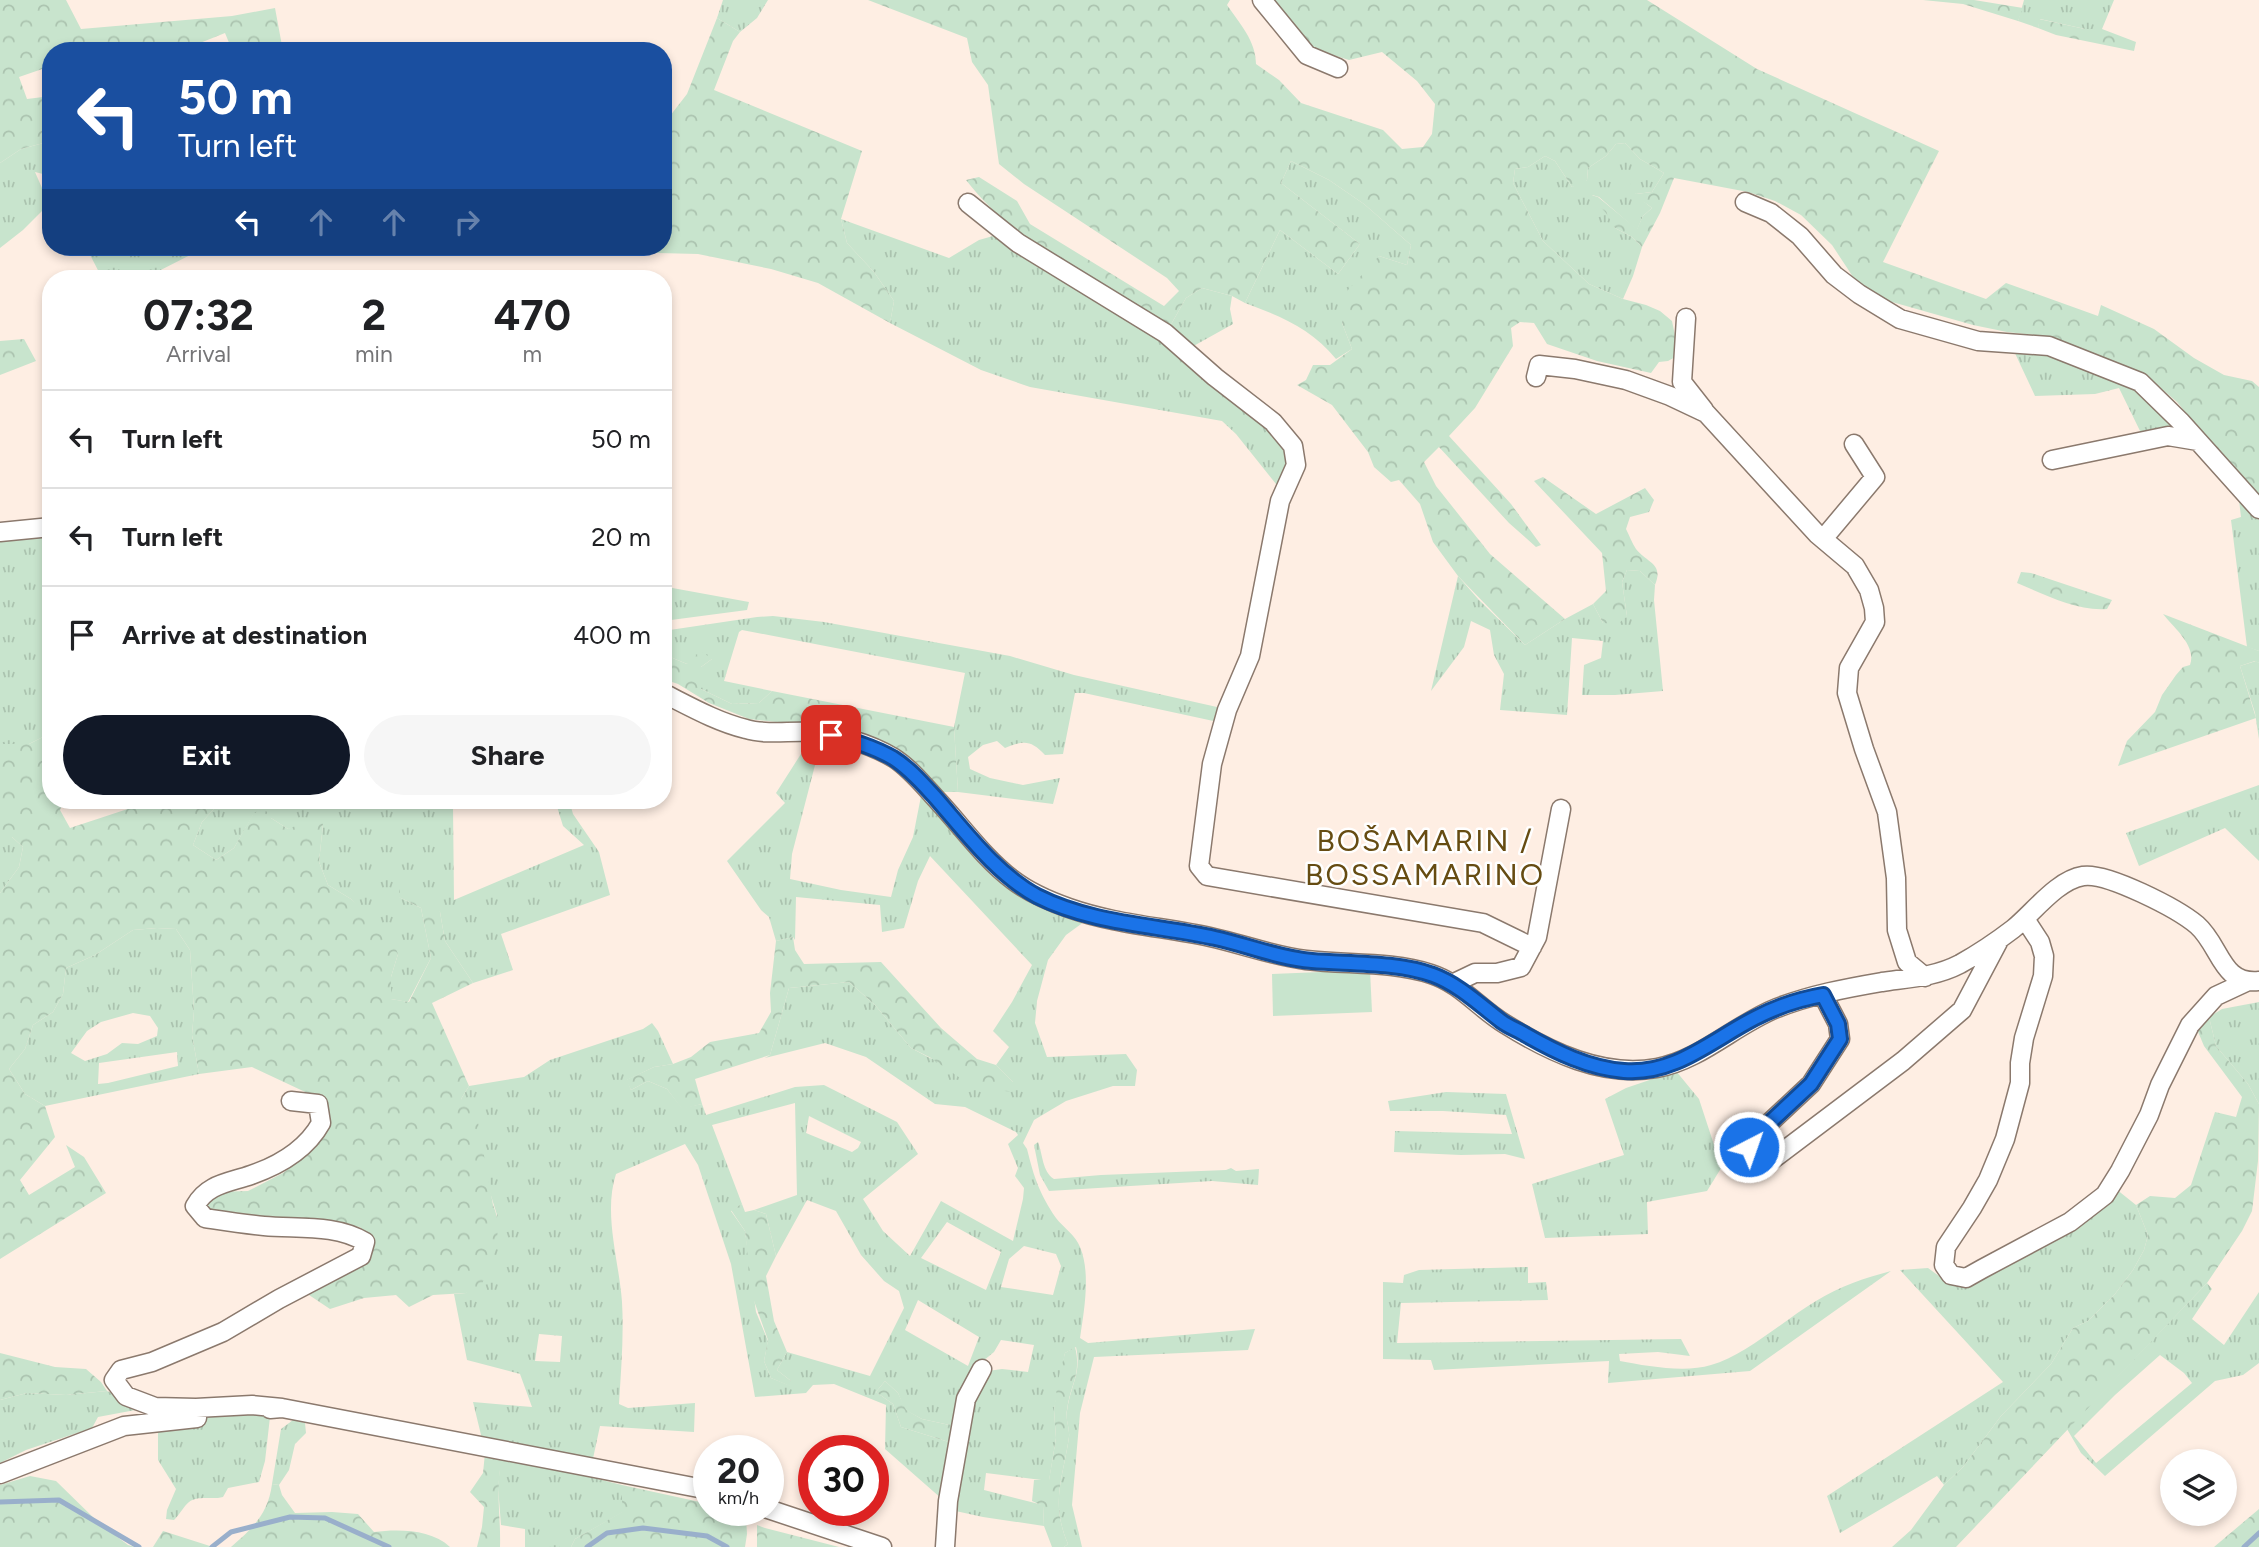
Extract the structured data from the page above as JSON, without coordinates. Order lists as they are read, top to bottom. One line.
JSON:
{"districts":["BOŠAMARIN / BOSSAMARINO"],"page":{"turn":["50 m","Turn left"],"eta":["07:32","Arrival","2","min","470","m"],"list":[{"name":"Turn left","value":"50 m"},{"name":"Turn left","value":"20 m"},{"name":"Arrive at destination","value":"400 m"}],"buttons":["Exit","Share"],"speed":"20 km/h","limit":"30"}}
